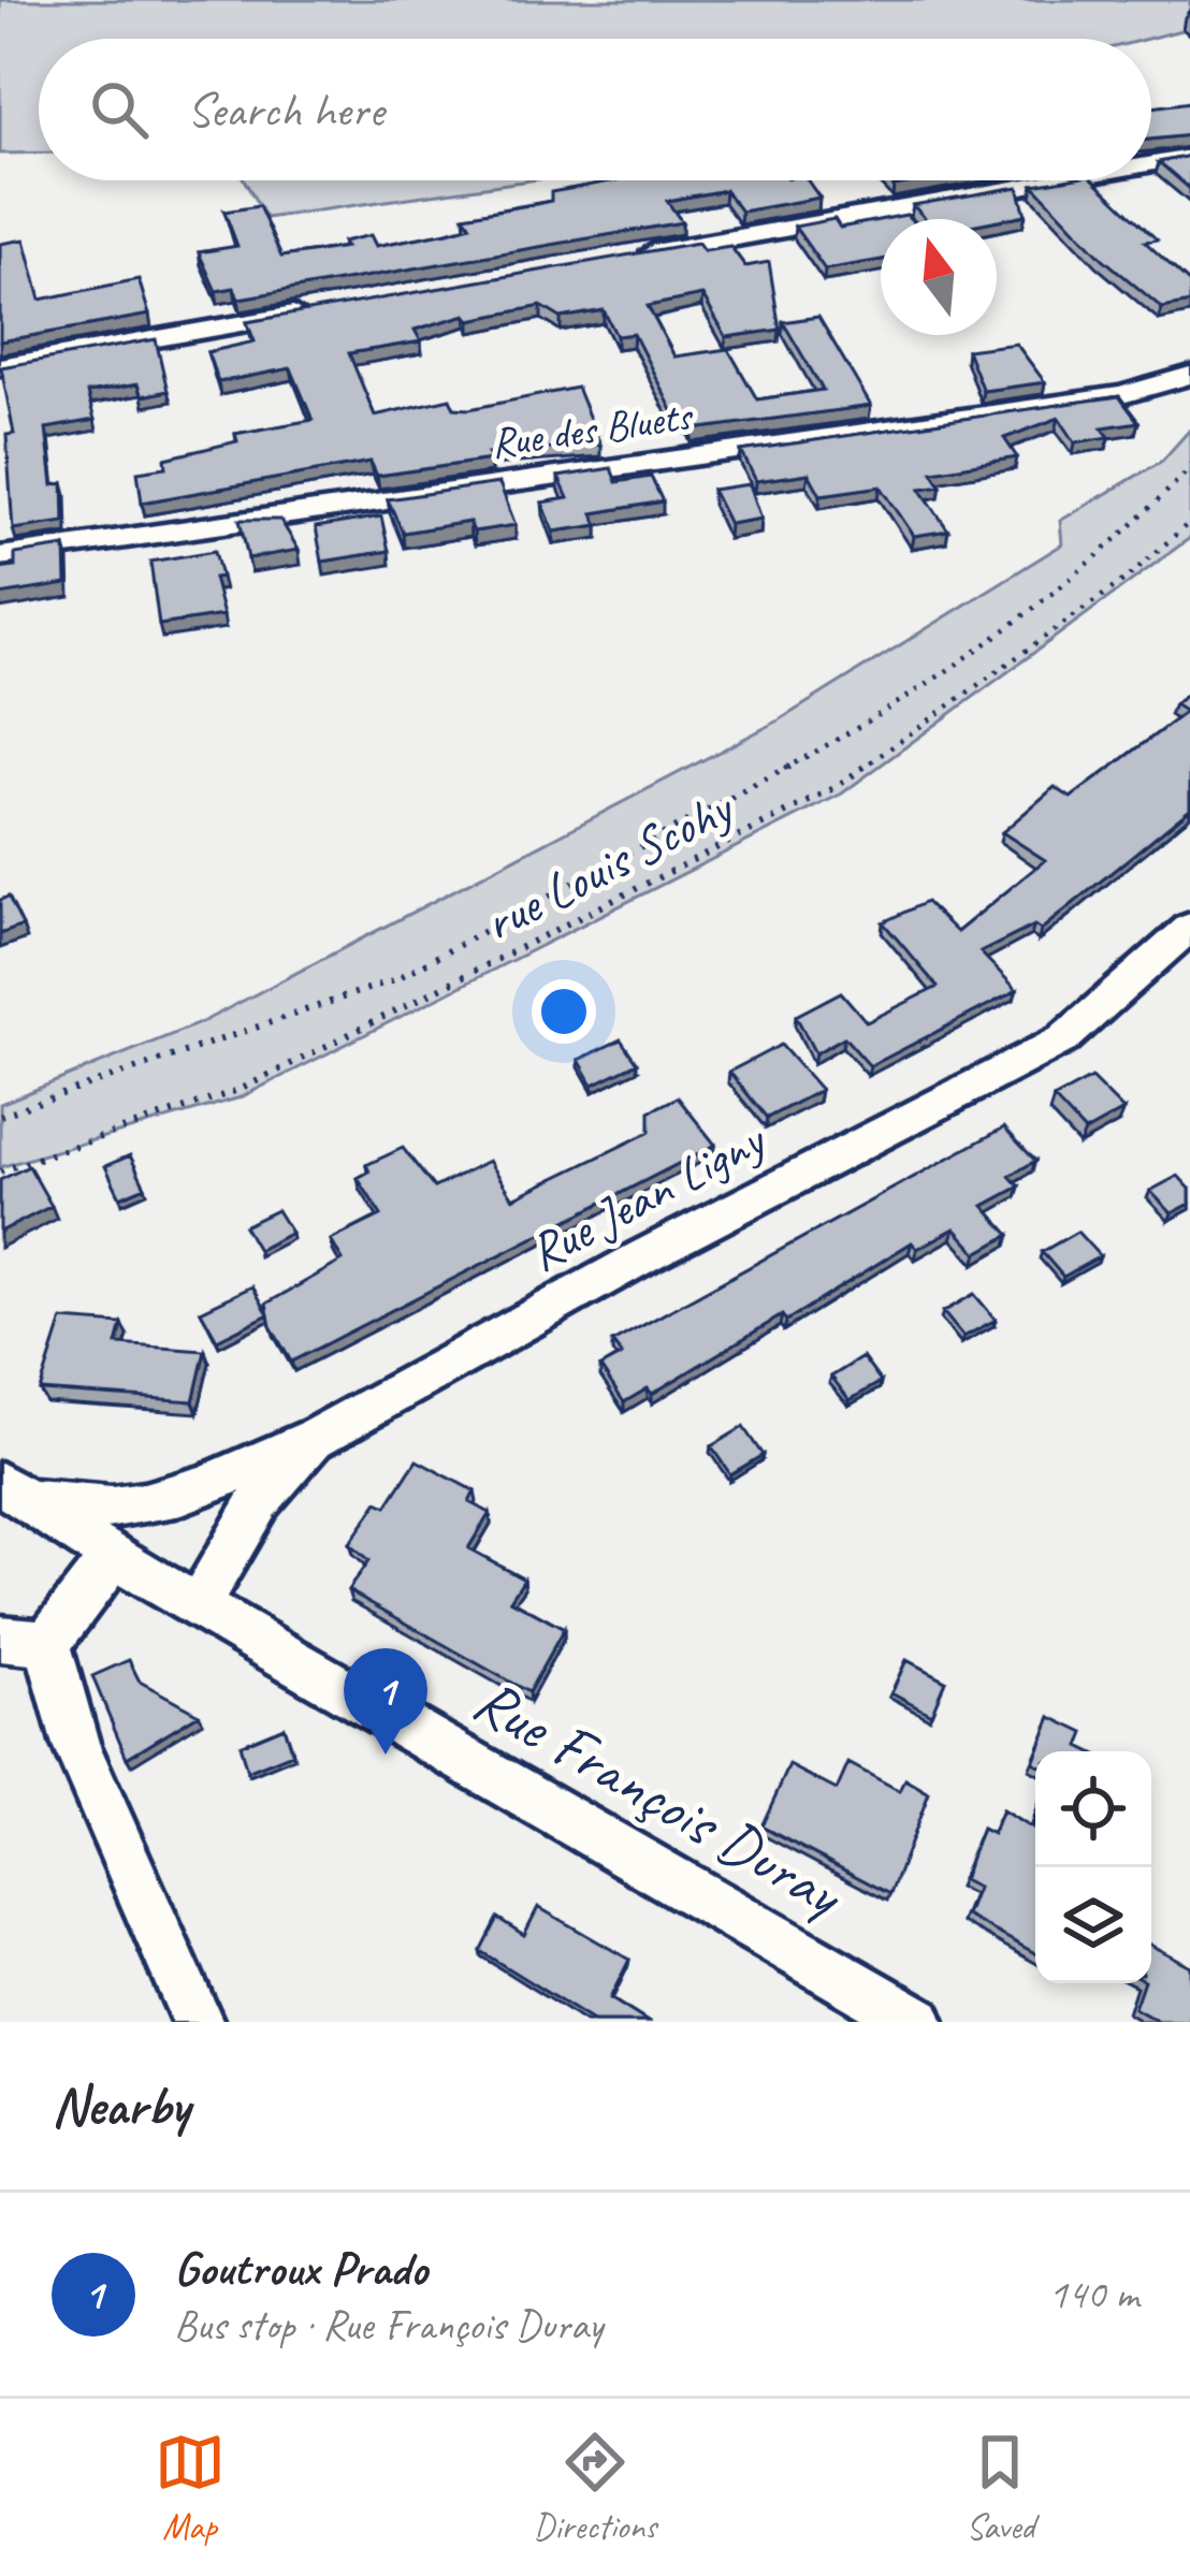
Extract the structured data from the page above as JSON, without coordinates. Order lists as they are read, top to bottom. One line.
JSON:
{"streets":{"street":["Rue des Bluets","Rue Jean Ligny","Rue François Duray"],"path":["rue Louis Scohy"]},"crossings":[["Rue Jean Ligny","Rue François Duray"]],"north":"top","page":{"search":"Search here","pins":"1","heading":"Nearby","list":[{"mark":"1","name":"Goutroux Prado","note":"Bus stop · Rue François Duray","value":"140 m"}],"nav":["Map","Directions","Saved"]}}
